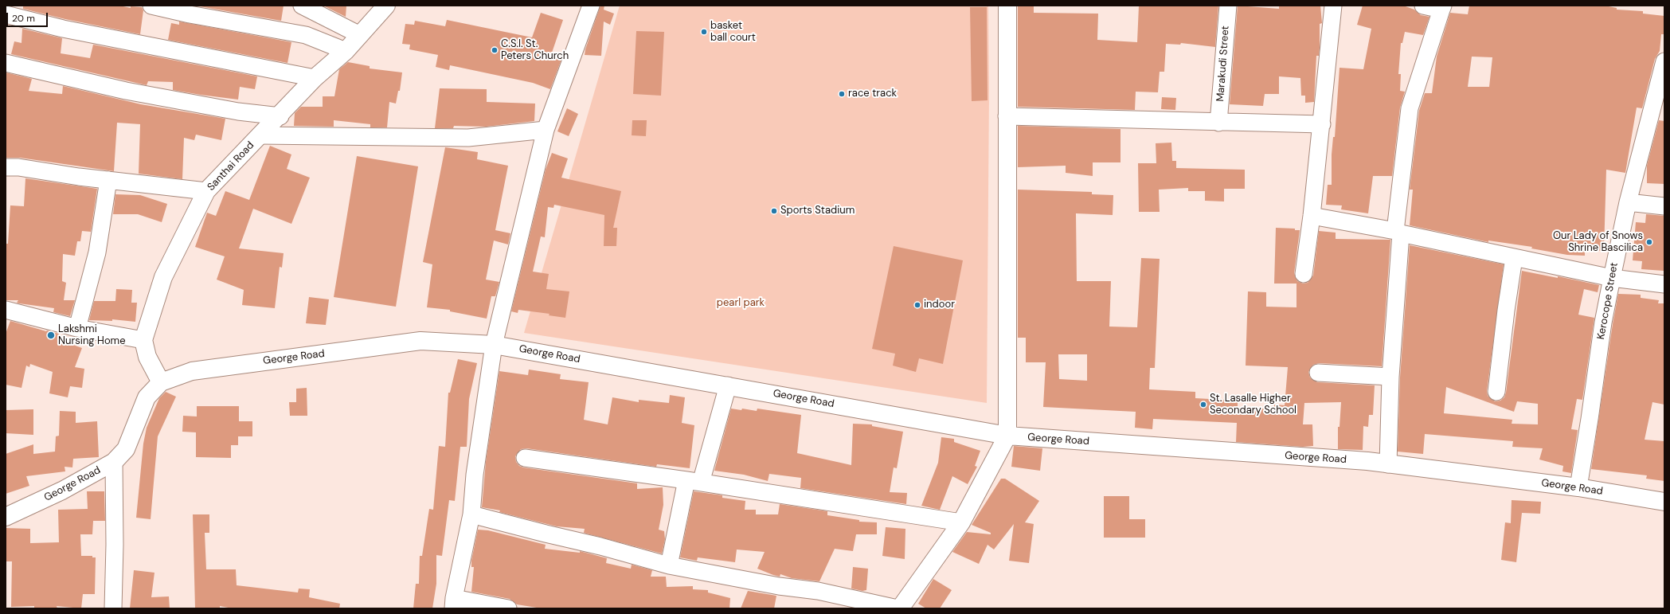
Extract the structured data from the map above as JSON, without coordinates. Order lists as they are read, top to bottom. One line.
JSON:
{"streets":{"main road":["Santhai Road","George Road"],"street":["Marakudi Street","Kerocope Street"]},"crossings":[["Kerocope Street","George Road"]],"parks":["pearl park"],"places":["basket ball court","C.S.I. St. Peters Church","race track","Sports Stadium","Our Lady of Snows Shrine Bascilica","indoor","Lakshmi Nursing Home","St. Lasalle Higher Secondary School"],"scale_bar":"20 m"}
